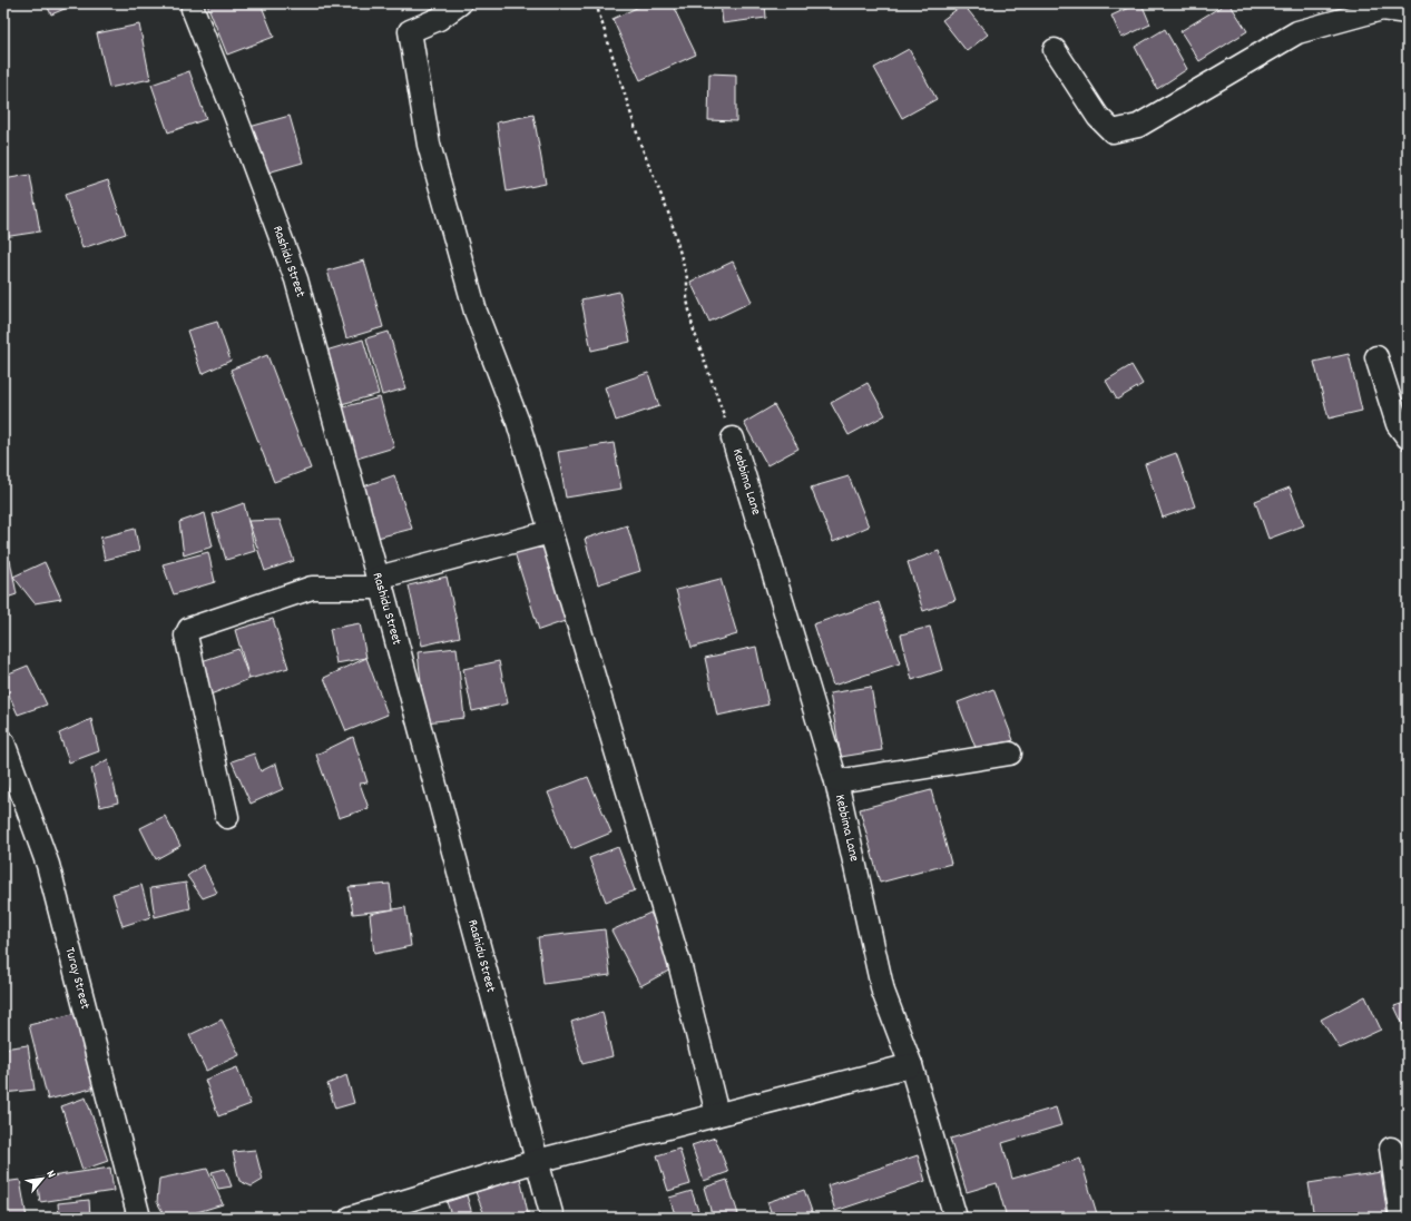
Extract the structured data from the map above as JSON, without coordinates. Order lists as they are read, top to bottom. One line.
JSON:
{"streets":{"street":["Rashidu Street","Kebbima Lane","Turay Street"]},"north":"top right"}
